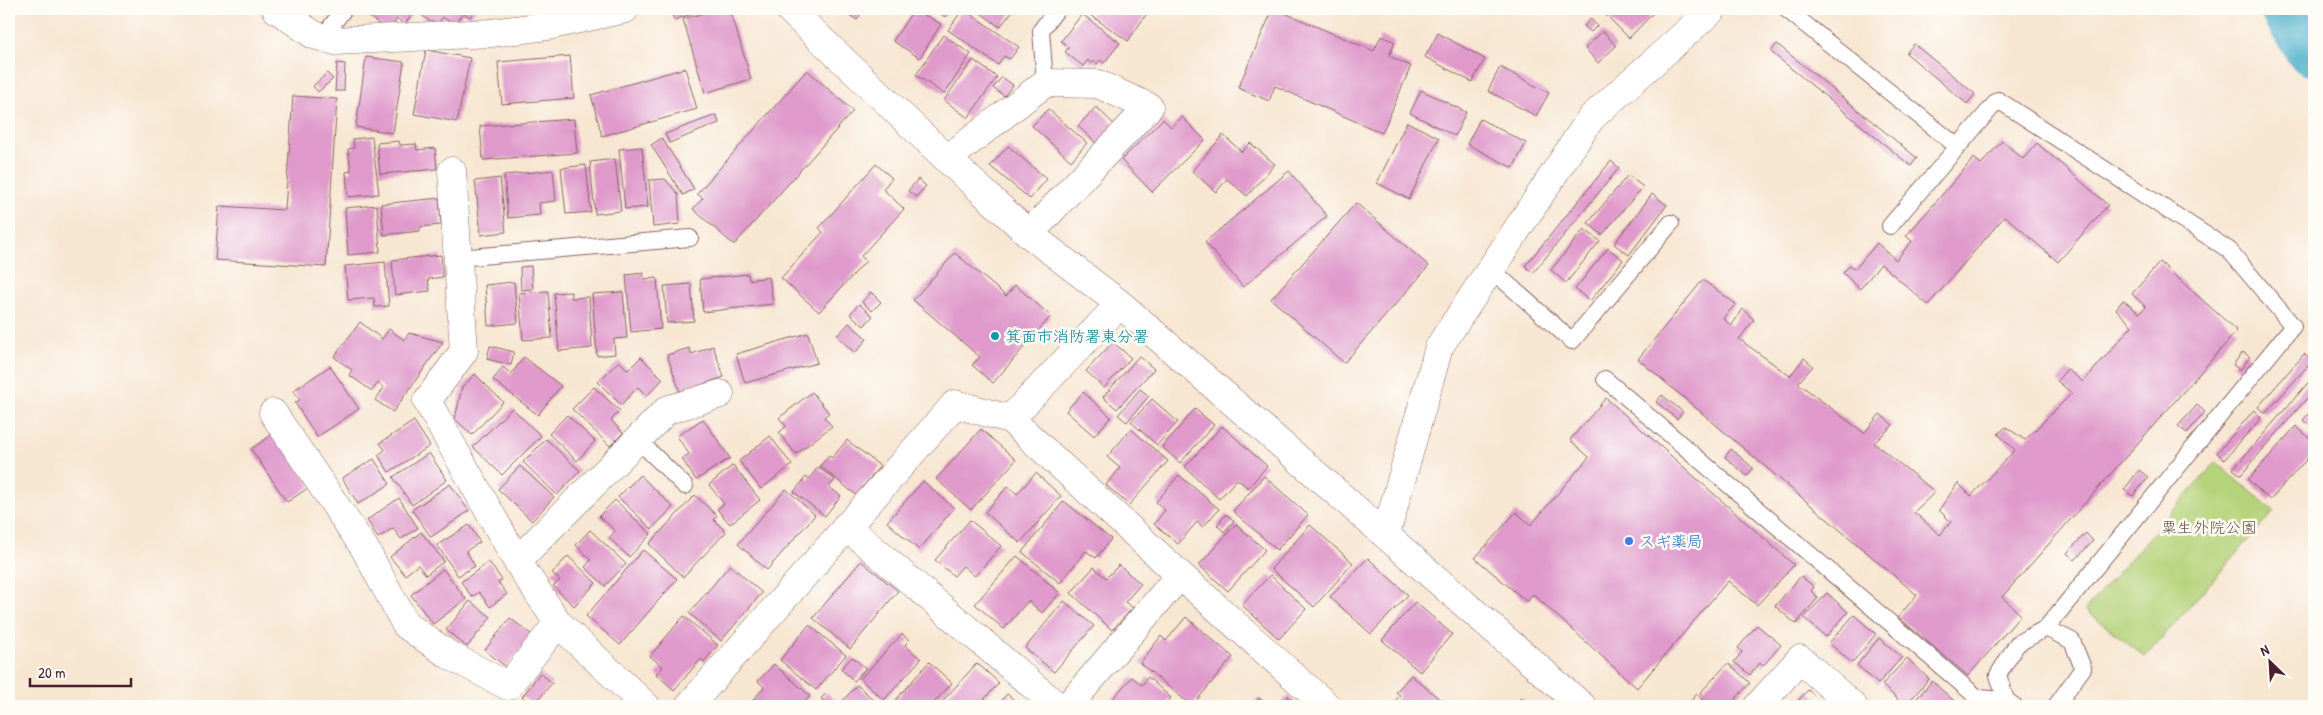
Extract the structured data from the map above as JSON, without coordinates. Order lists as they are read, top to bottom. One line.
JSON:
{"parks":["粟生外院公園"],"places":["箕面市消防署東分署","スギ薬局"],"scale_bar":"20 m","north":"top left"}
